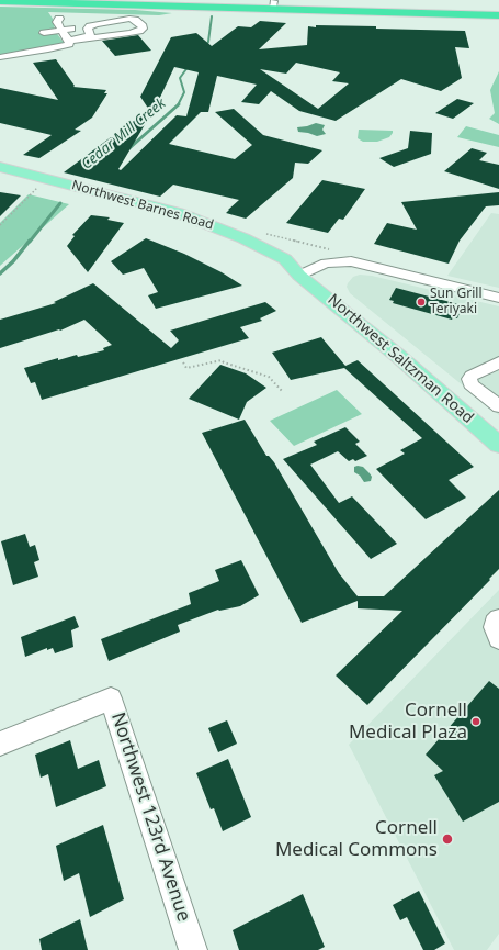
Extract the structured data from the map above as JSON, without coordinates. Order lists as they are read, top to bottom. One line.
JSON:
{"streets":{"main road":["Northwest Barnes Road","Northwest Saltzman Road"],"street":["Northwest 123rd Avenue"]},"crossings":[["Northwest Barnes Road","Northwest Saltzman Road"]],"water":["Cedar Mill Creek"],"places":["Sun Grill Teriyaki","Cornell Medical Plaza","Cornell Medical Commons"]}
